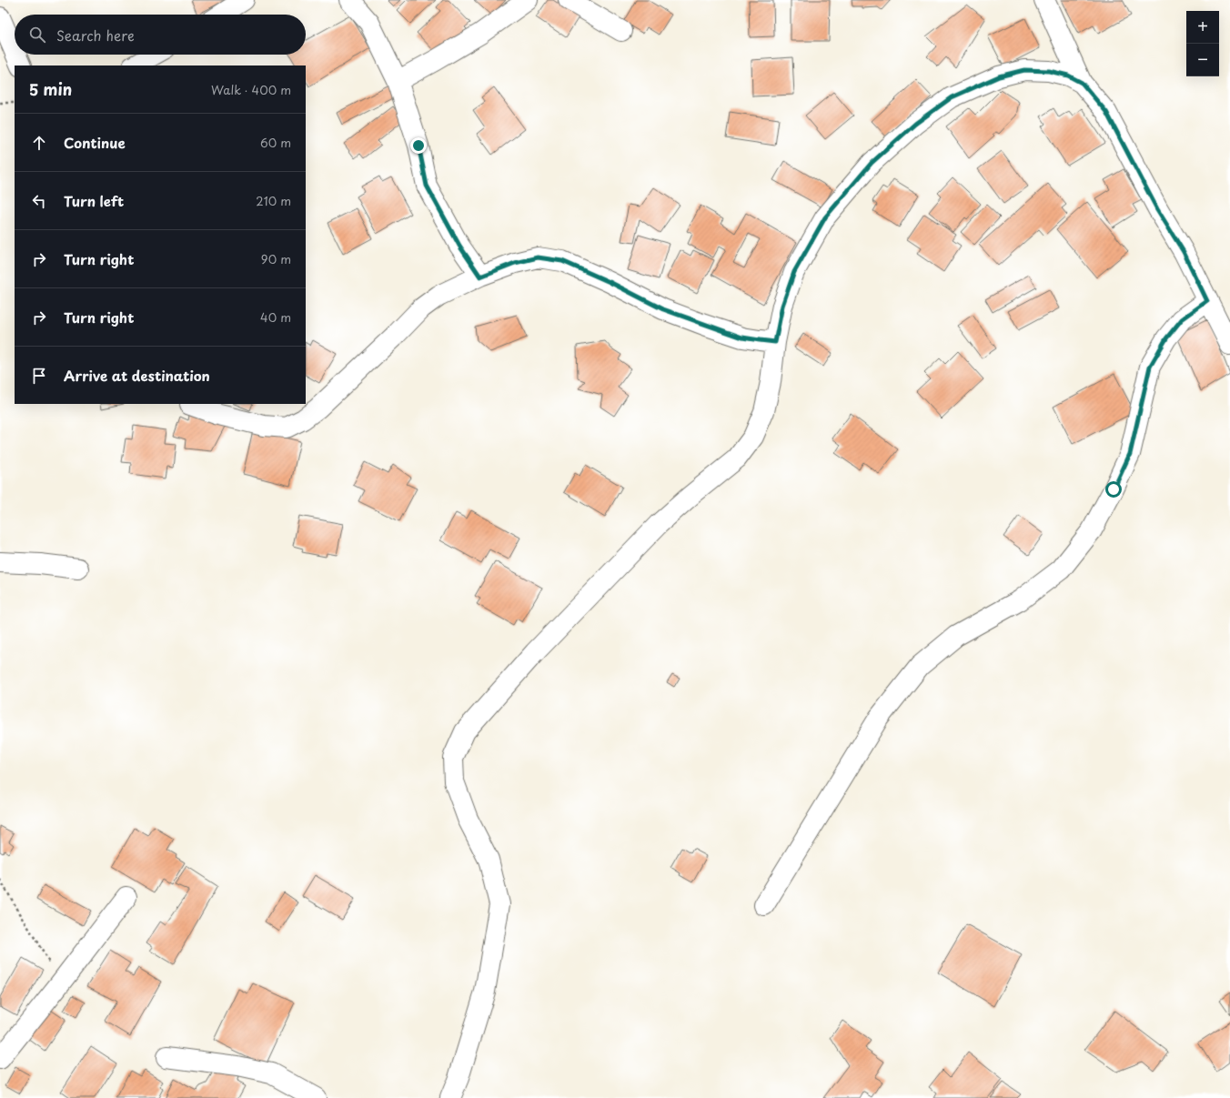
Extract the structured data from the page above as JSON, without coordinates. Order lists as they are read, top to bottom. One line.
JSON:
{"page":{"map_buttons":["+","−"],"search":"Search here","heading":["5 min","Walk · 400 m"],"list":[["Continue","60 m"],["Turn left","210 m"],["Turn right","90 m"],["Turn right","40 m"],"Arrive at destination"]}}
